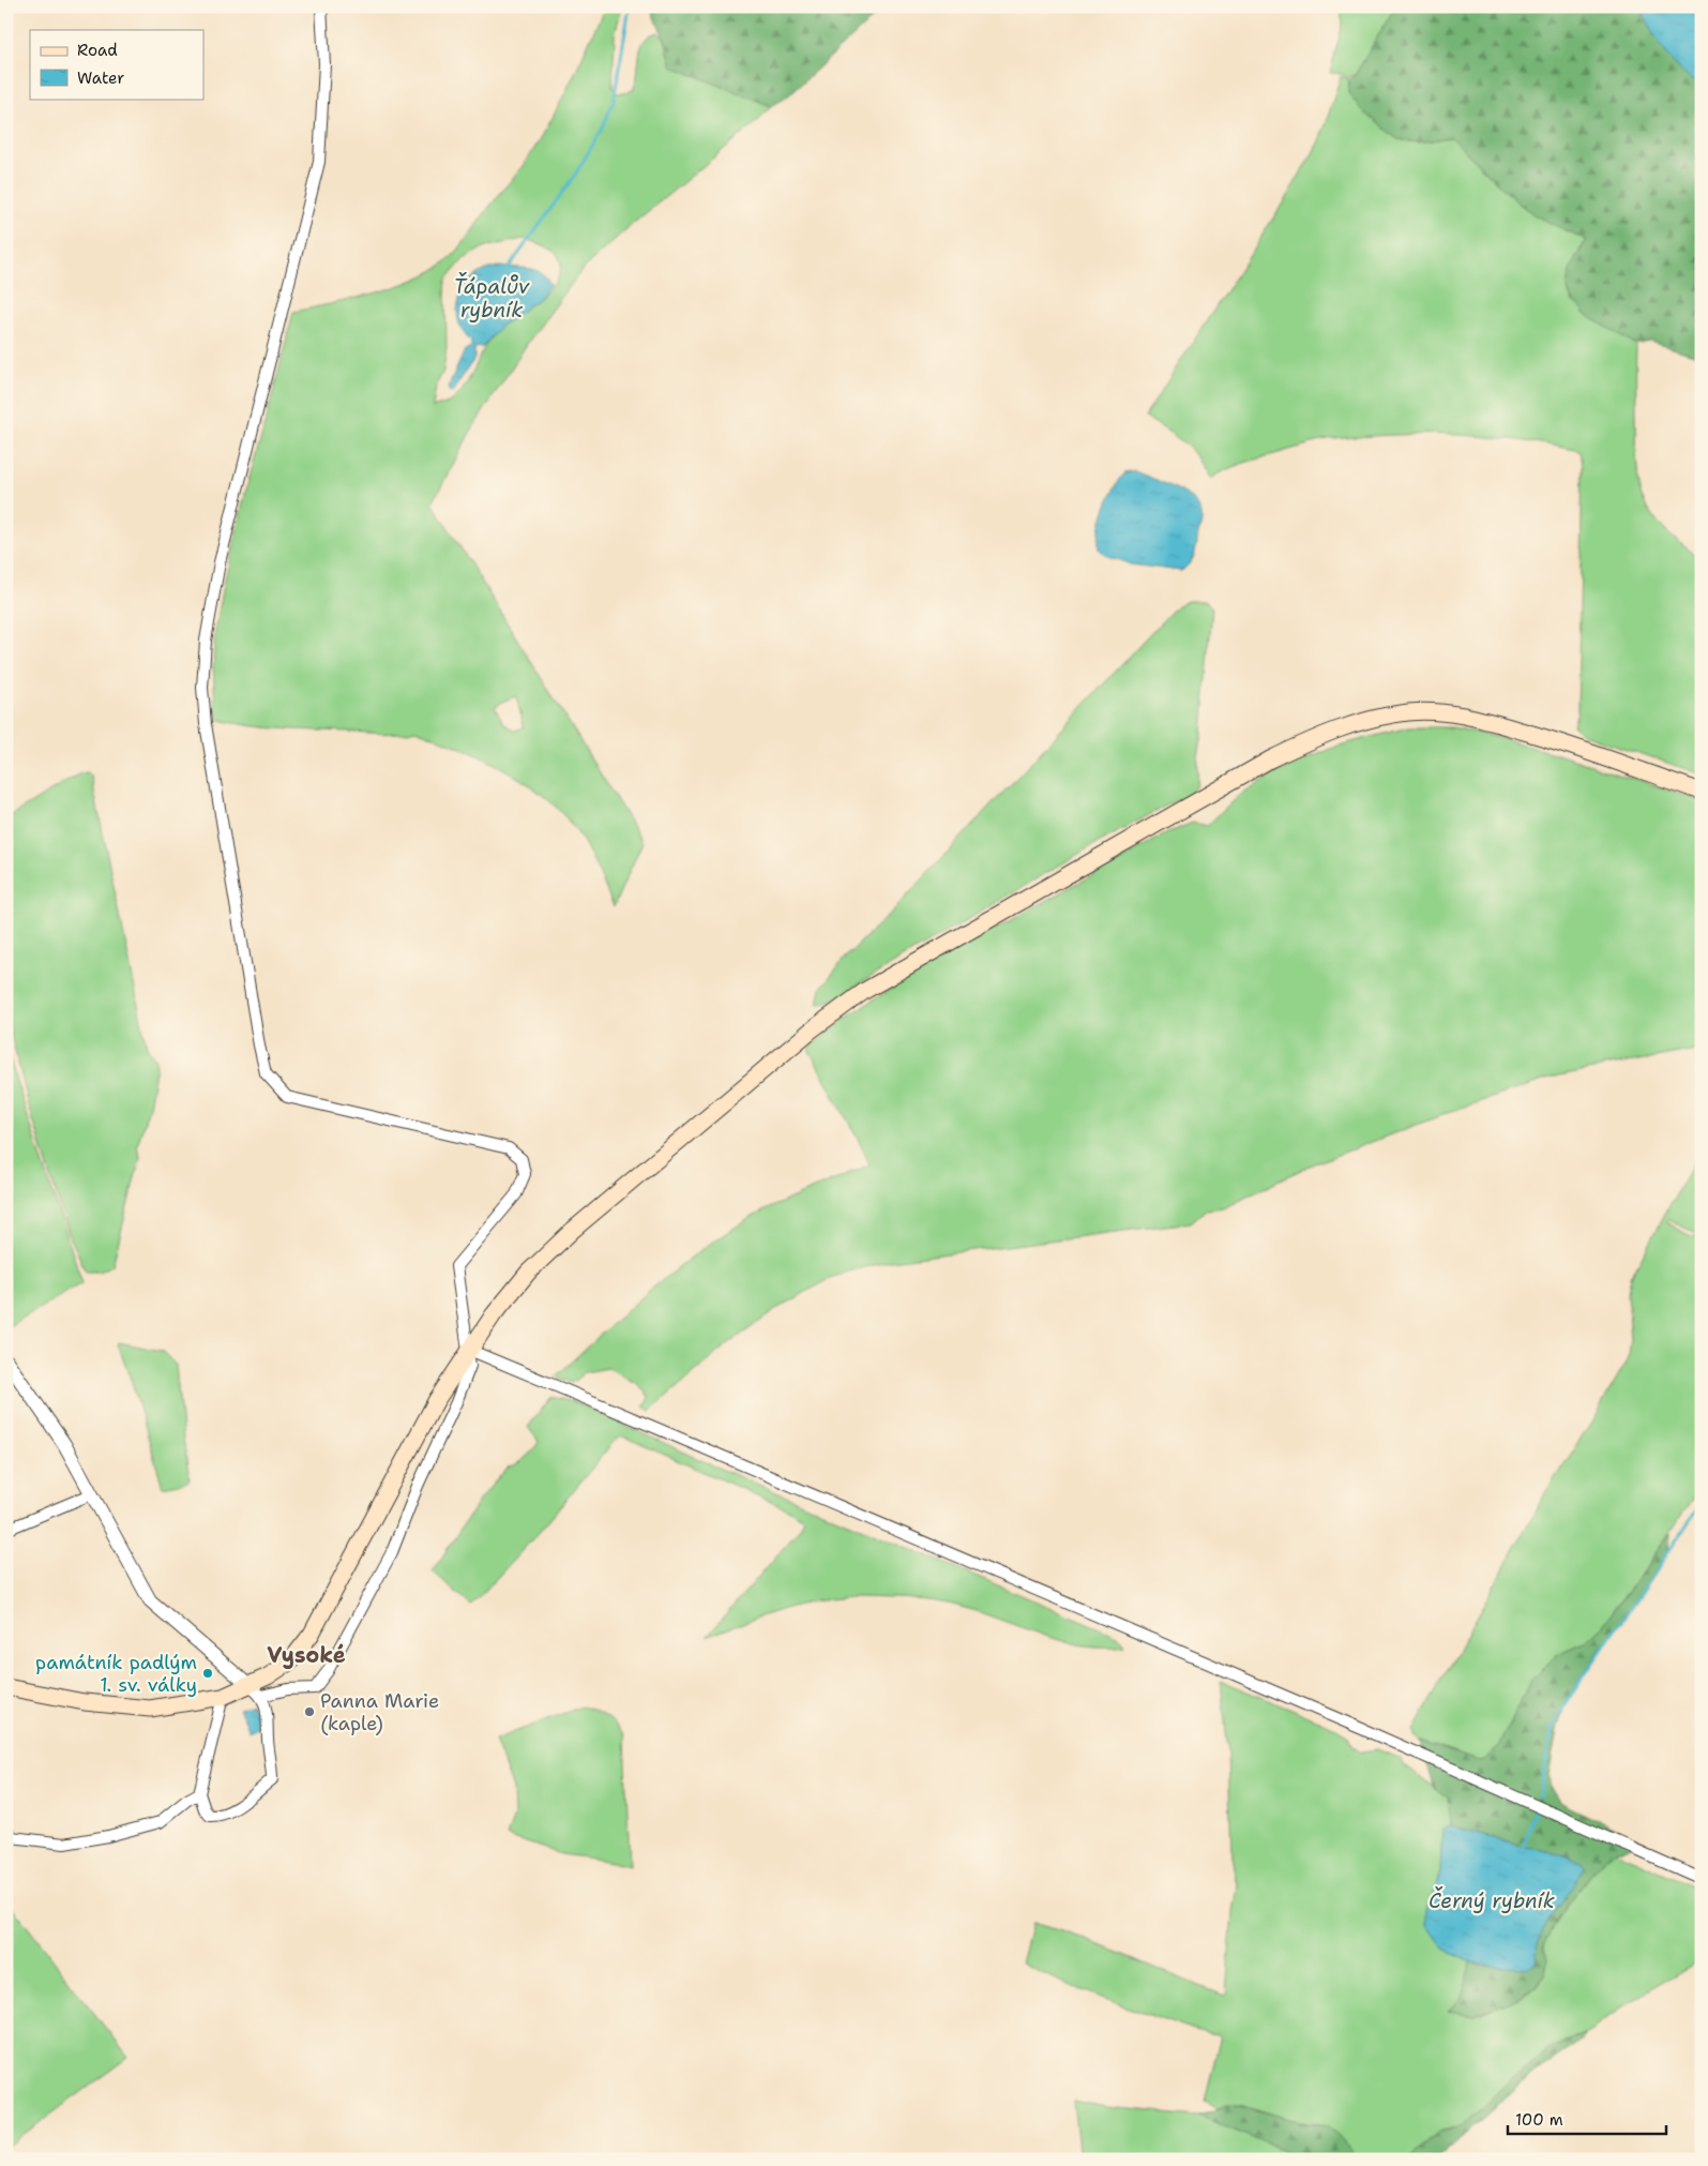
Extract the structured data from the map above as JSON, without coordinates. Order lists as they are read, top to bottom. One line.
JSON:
{"districts":["Vysoké"],"water":["Ťápalův rybník","Černý rybník"],"places":["památník padlým 1. sv. války","Panna Marie (kaple)"],"legend":["Road","Water"],"scale_bar":"100 m"}
